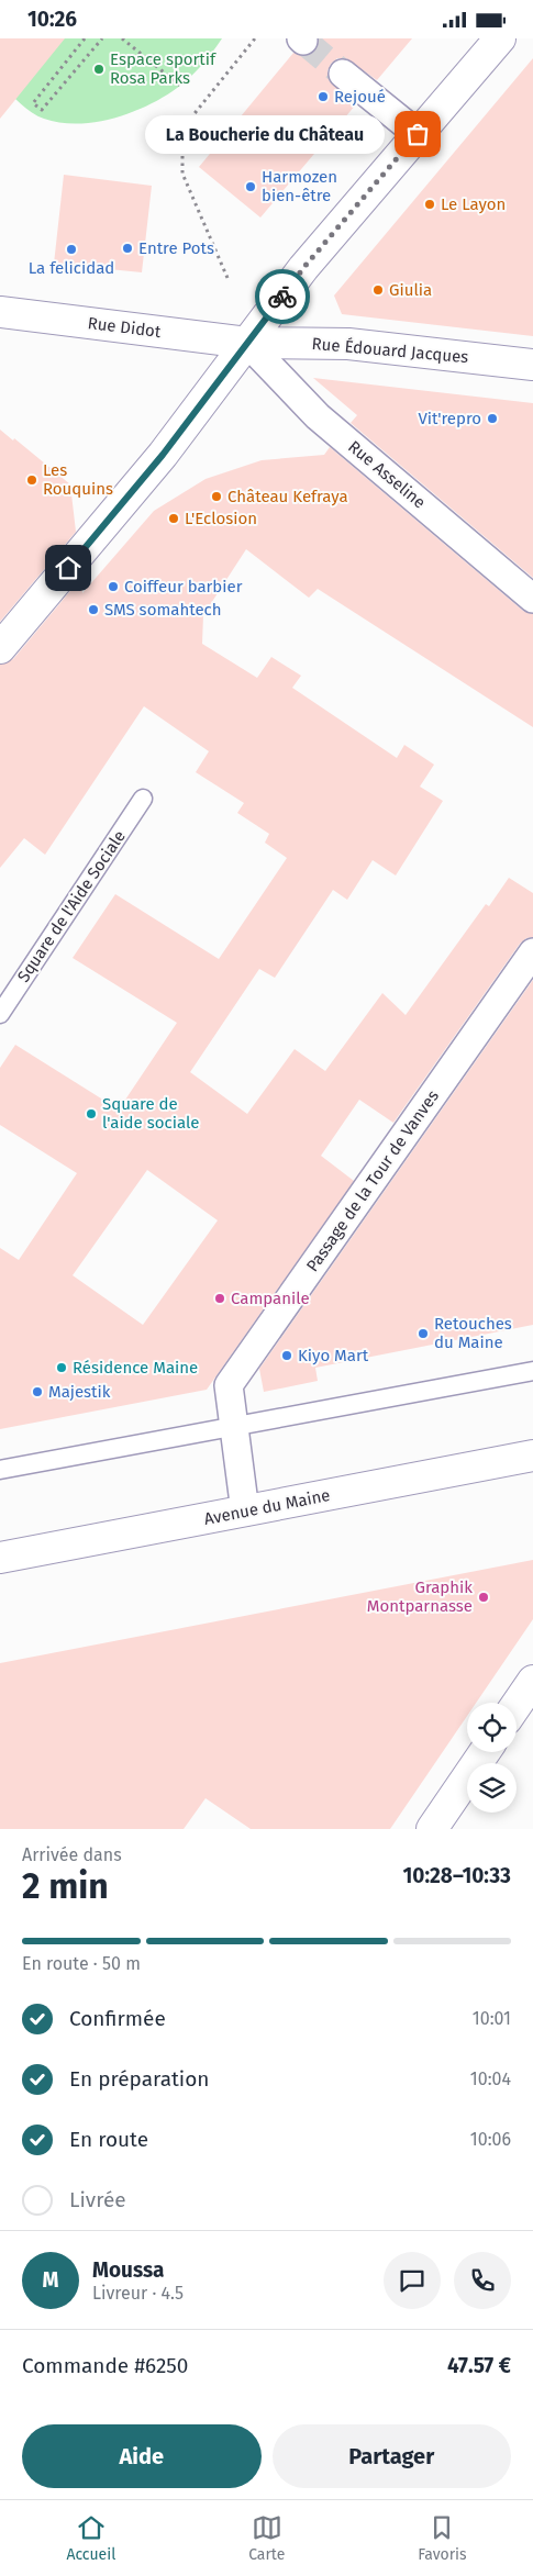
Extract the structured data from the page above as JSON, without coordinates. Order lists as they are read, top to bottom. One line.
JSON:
{"streets":{"street":["Rue Didot","Rue Édouard Jacques","Rue Asseline","Passage de la Tour de Vanves","Avenue du Maine"],"lane":["Square de l'Aide Sociale"]},"crossings":[["Rue Didot","Rue Édouard Jacques"],["Rue Didot","Rue Asseline"],["Rue Édouard Jacques","Rue Asseline"],["Passage de la Tour de Vanves","Avenue du Maine"]],"places":["Espace sportif Rosa Parks","Rejoué","La Boucherie du Château","Harmozen bien-être","Le Layon","Entre Pots","La felicidad","Giulia","Vit'repro","Les Rouquins","Château Kefraya","L'Eclosion","Coiffeur barbier","SMS somahtech","Square de l'aide sociale","Campanile","Retouches du Maine","Kiyo Mart","Résidence Maine","Majestik","Graphik Montparnasse"],"page":{"status":"10:26","bubble":"La Boucherie du Château","heading":["2 min","Arrivée dans","10:28–10:33"],"panel":["Moussa","Livreur · 4.5","Commande #6250","47.57 €"],"bar":"En route · 50 m","list":[["Confirmée","10:01"],["En préparation","10:04"],["En route","10:06"],"Livrée"],"round":"M","buttons":["Aide","Partager"],"tabs":["Accueil","Carte","Favoris"]}}
